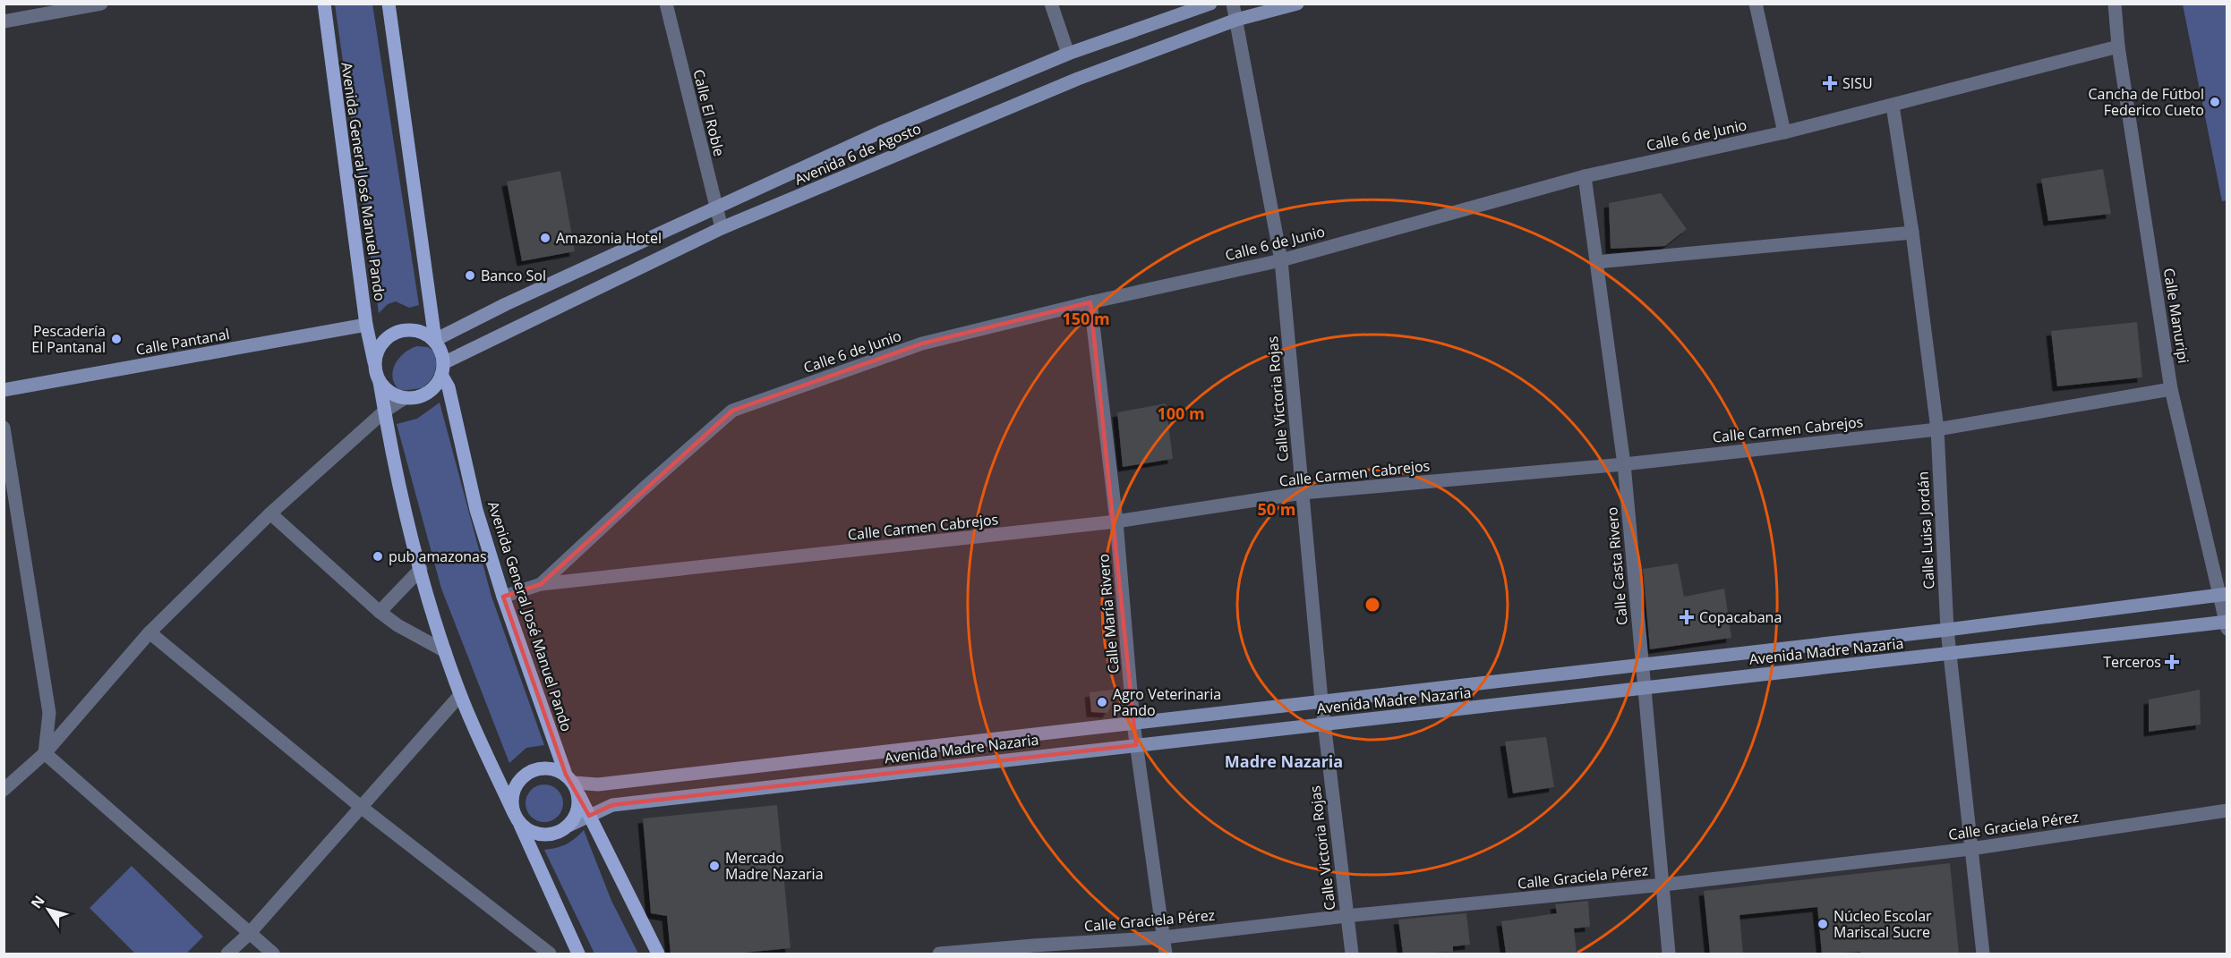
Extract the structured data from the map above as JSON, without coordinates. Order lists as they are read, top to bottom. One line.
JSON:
{"streets":{"main road":["Avenida General José Manuel Pando"],"street":["Calle El Roble","Calle 6 de Junio","Avenida 6 de Agosto","Calle Manuripi","Calle Pantanal","Calle Victoria Rojas","Calle Carmen Cabrejos","Calle Luisa Jordán","Calle Casta Rivero","Calle María Rivero","Avenida Madre Nazaria","Calle Graciela Pérez"]},"crossings":[["Calle El Roble","Avenida 6 de Agosto"],["Calle 6 de Junio","Avenida General José Manuel Pando"],["Calle 6 de Junio","Calle Manuripi"],["Calle 6 de Junio","Calle Victoria Rojas"],["Calle 6 de Junio","Calle Carmen Cabrejos"],["Calle 6 de Junio","Calle Luisa Jordán"],["Calle 6 de Junio","Calle Casta Rivero"],["Calle 6 de Junio","Calle María Rivero"],["Avenida 6 de Agosto","Avenida General José Manuel Pando"],["Avenida 6 de Agosto","Calle Victoria Rojas"],["Avenida General José Manuel Pando","Calle Pantanal"],["Avenida General José Manuel Pando","Avenida Madre Nazaria"],["Calle Manuripi","Calle Carmen Cabrejos"],["Calle Manuripi","Avenida Madre Nazaria"],["Calle Victoria Rojas","Calle Carmen Cabrejos"],["Calle Victoria Rojas","Avenida Madre Nazaria"],["Calle Victoria Rojas","Calle Graciela Pérez"],["Calle Carmen Cabrejos","Calle Luisa Jordán"],["Calle Carmen Cabrejos","Calle Casta Rivero"],["Calle Carmen Cabrejos","Calle María Rivero"],["Calle Luisa Jordán","Avenida Madre Nazaria"],["Calle Luisa Jordán","Calle Graciela Pérez"],["Calle Casta Rivero","Avenida Madre Nazaria"],["Calle Casta Rivero","Calle Graciela Pérez"],["Calle María Rivero","Avenida Madre Nazaria"],["Calle María Rivero","Calle Graciela Pérez"]],"districts":["Madre Nazaria"],"places":{"health":["SISU","Copacabana","Terceros"],"other":["Cancha de Fútbol Federico Cueto","Amazonia Hotel","Banco Sol","Pescadería El Pantanal","pub amazonas","Agro Veterinaria Pando","Mercado Madre Nazaria","Núcleo Escolar Mariscal Sucre"]},"north":"top left","rings":["150 m","100 m","50 m"]}
